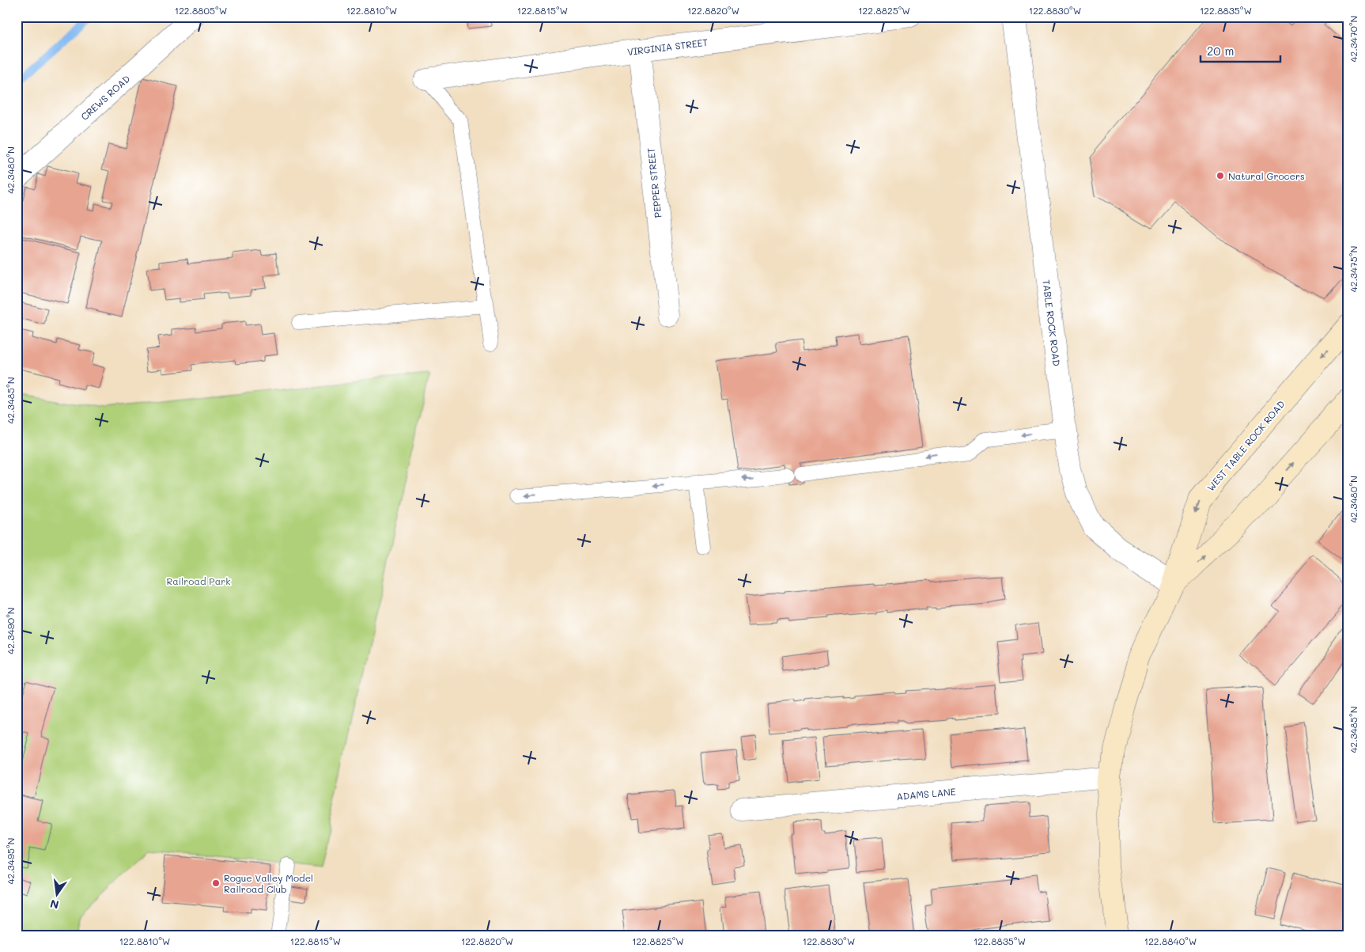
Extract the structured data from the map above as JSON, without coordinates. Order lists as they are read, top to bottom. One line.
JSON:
{"streets":{"main road":["WEST TABLE ROCK ROAD"],"street":["VIRGINIA STREET","CREWS ROAD","PEPPER STREET","TABLE ROCK ROAD","ADAMS LANE"]},"crossings":[["VIRGINIA STREET","PEPPER STREET"],["TABLE ROCK ROAD","WEST TABLE ROCK ROAD"],["WEST TABLE ROCK ROAD","ADAMS LANE"]],"parks":["Railroad Park"],"places":["Natural Grocers","Rogue Valley Model Railroad Club"],"scale_bar":"20 m","north":"bottom","coordinates":["122.8805°W","122.8810°W","122.8815°W","122.8820°W","122.8825°W","122.8830°W","122.8835°W","42.3470°N","42.3480°N","42.3475°N","42.3485°N","42.3490°N","42.3495°N","122.8840°W"]}
